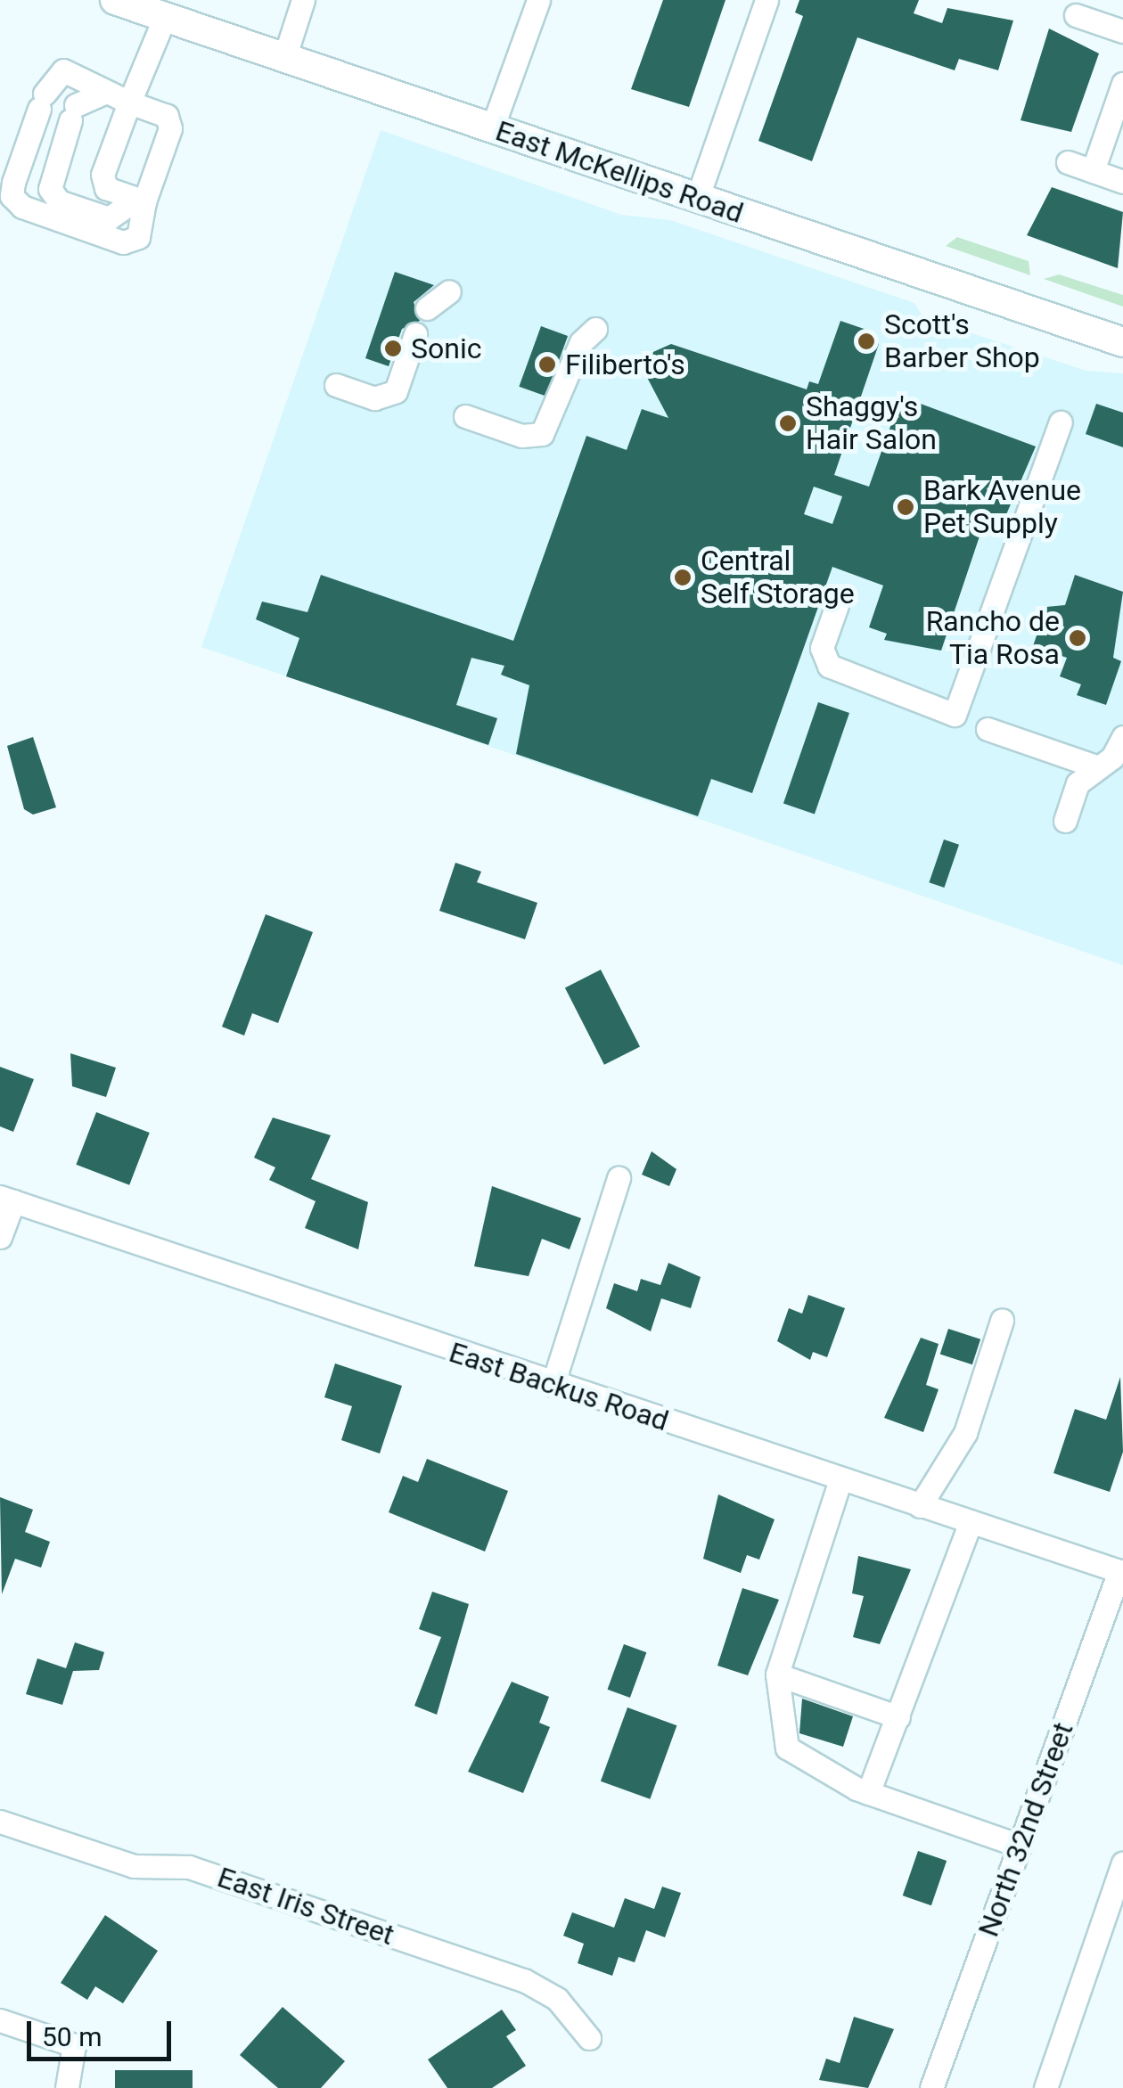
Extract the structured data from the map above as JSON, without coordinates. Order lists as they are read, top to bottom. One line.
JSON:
{"streets":{"main road":["East McKellips Road"],"street":["East Backus Road","North 32nd Street","East Iris Street"]},"crossings":[["East Backus Road","North 32nd Street"]],"places":["Scott's Barber Shop","Sonic","Filiberto's","Shaggy's Hair Salon","Bark Avenue Pet Supply","Central Self Storage","Rancho de Tia Rosa"],"scale_bar":"50 m"}
